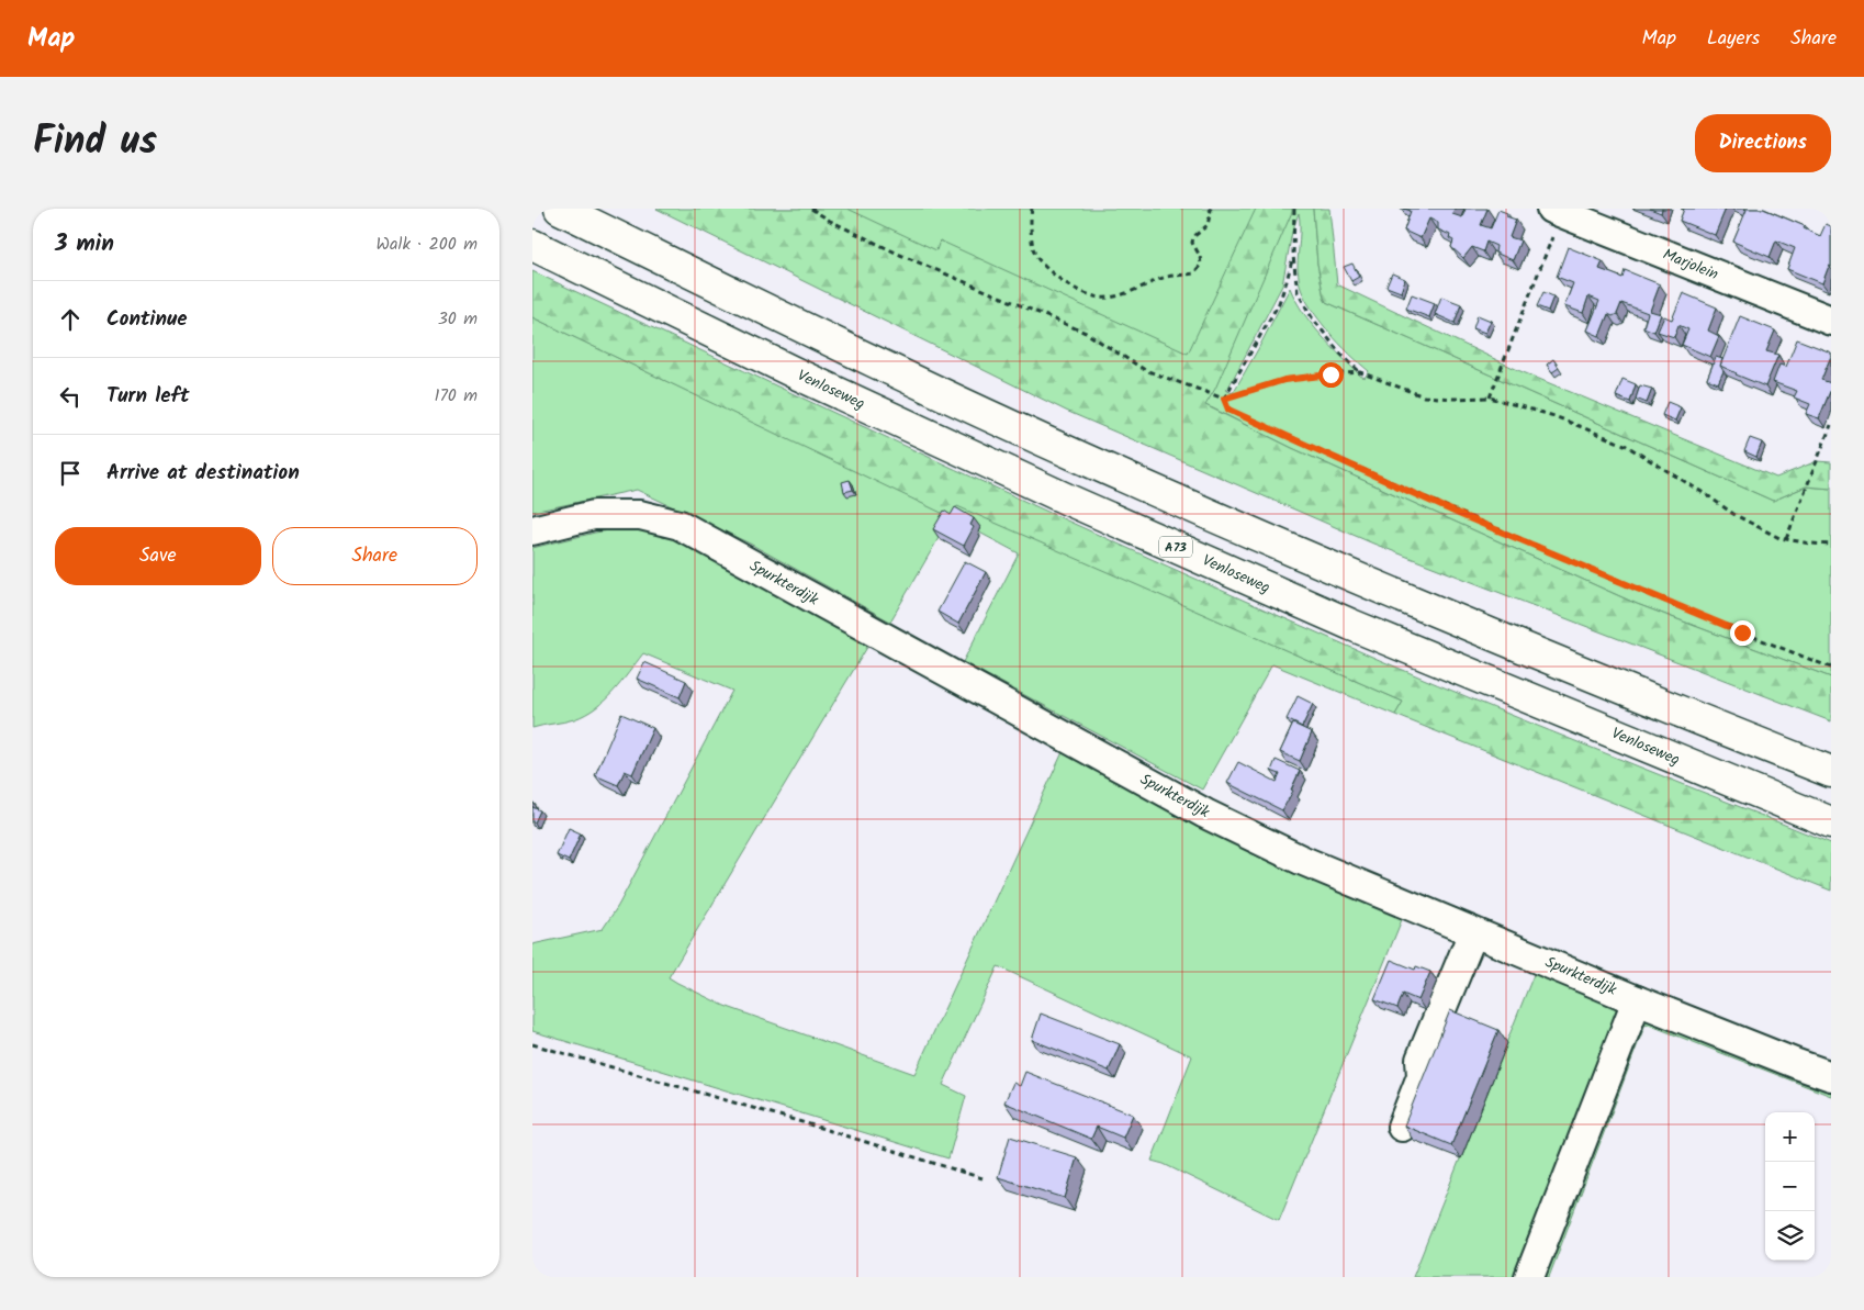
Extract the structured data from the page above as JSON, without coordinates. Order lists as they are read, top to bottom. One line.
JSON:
{"streets":{"highway":["Venloseweg","A73"],"street":["Marjolein","Spurkterdijk"]},"page":{"header":"Map","nav":["Map","Layers","Share"],"title":"Find us","buttons":["Directions",["Save","Share"]],"heading":["3 min","Walk · 200 m"],"list":[["Continue","30 m"],["Turn left","170 m"],"Arrive at destination"],"map_buttons":["+","−"]}}
